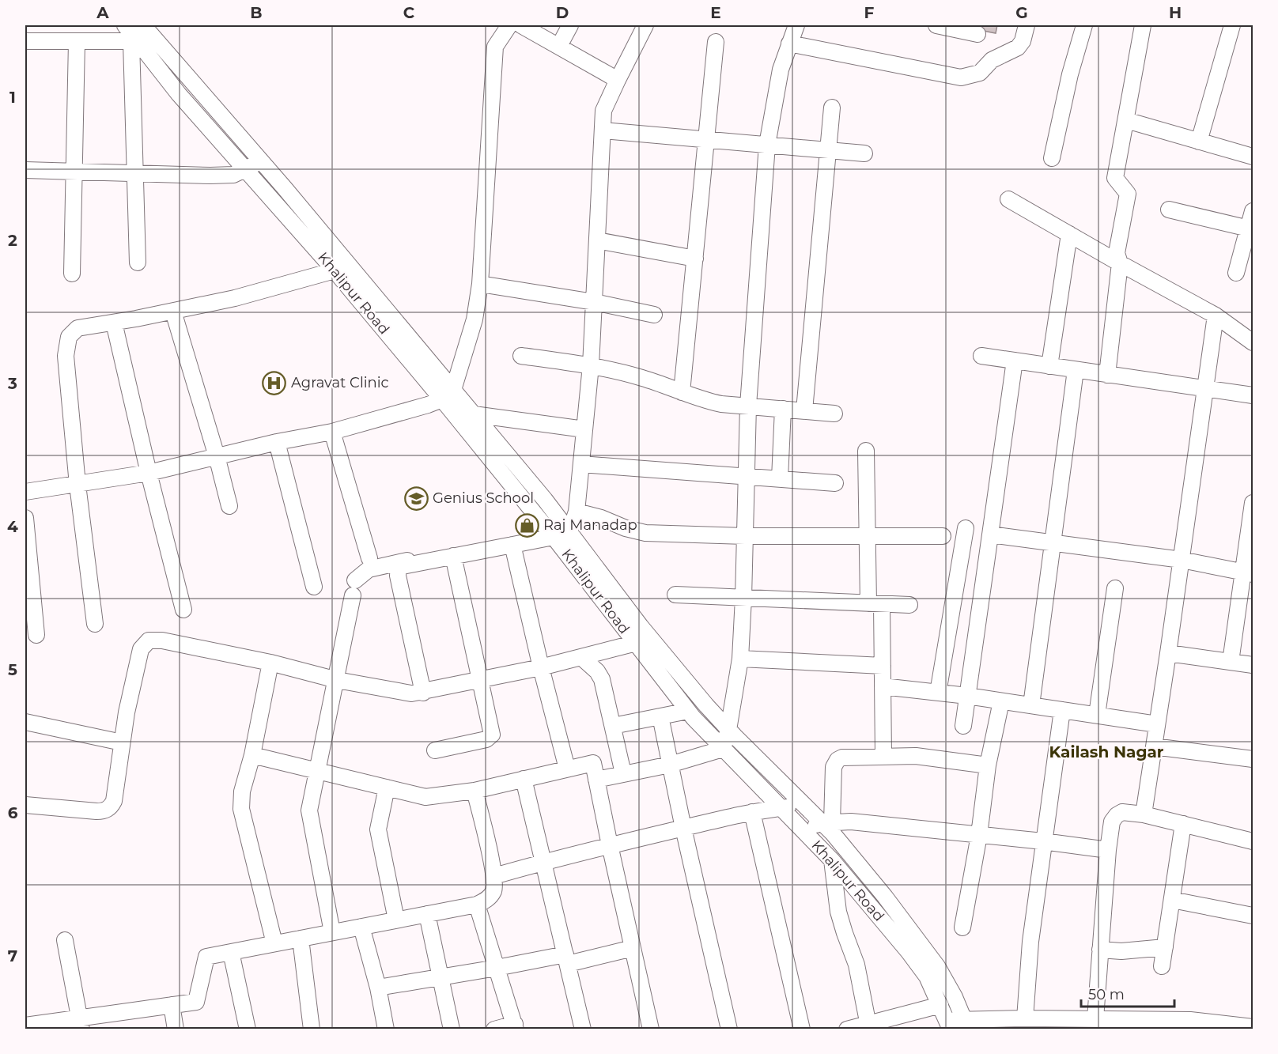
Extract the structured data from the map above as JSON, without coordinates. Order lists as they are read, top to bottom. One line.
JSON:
{"streets":{"street":["Khalipur Road"]},"districts":["Kailash Nagar"],"places":{"hospital":["Agravat Clinic"],"school or university":["Genius School"],"shop":["Raj Manadap"]},"scale_bar":"50 m","grid":{"columns":["A","B","C","D","E","F","G","H"],"rows":["1","2","3","4","5","6","7"]}}
